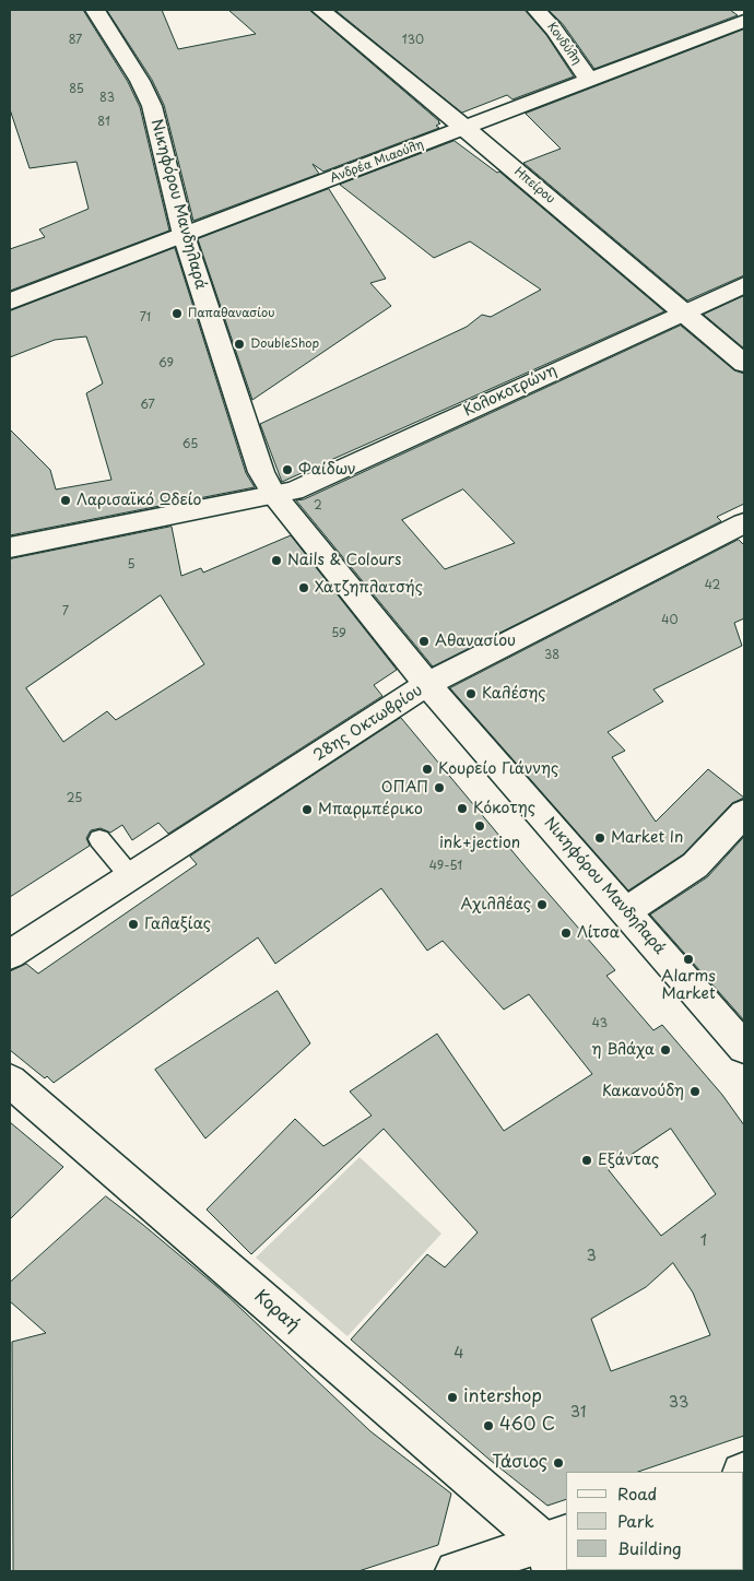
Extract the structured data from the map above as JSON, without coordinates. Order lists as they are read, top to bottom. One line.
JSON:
{"streets":{"street":["Κονδύλη","Ανδρέα Μιαούλη","Ηπείρου","Νικηφόρου Μανδηλαρά","Κολοκοτρώνη","28ης Οκτωβρίου","Κοραή"]},"crossings":[["Κονδύλη","Ανδρέα Μιαούλη"],["Ανδρέα Μιαούλη","Ηπείρου"],["Ανδρέα Μιαούλη","Νικηφόρου Μανδηλαρά"],["Ηπείρου","Κολοκοτρώνη"],["Νικηφόρου Μανδηλαρά","Κολοκοτρώνη"],["Νικηφόρου Μανδηλαρά","28ης Οκτωβρίου"]],"places":["Παπαθανασίου","DoubleShop","Φαίδων","Λαρισαϊκό Ωδείο","Nails & Colours","Χατζηπλατσής","Αθανασίου","Καλέσης","Κουρείο Γιάννης","ΟΠΑΠ","Κόκοτης","Μπαρμπέρικο","ink+jection","Market In","Αχιλλέας","Γαλαξίας","Λίτσα","Alarms Market","η Βλάχα","Κακανούδη","Εξάντας","intershop","460 C","Τάσιος"],"house_numbers":["87","130","85","83","81","71","69","67","65","2","5","42","7","40","59","38","25","49-51","43","1","3","4","33","31"],"legend":["Road","Park","Building"]}
